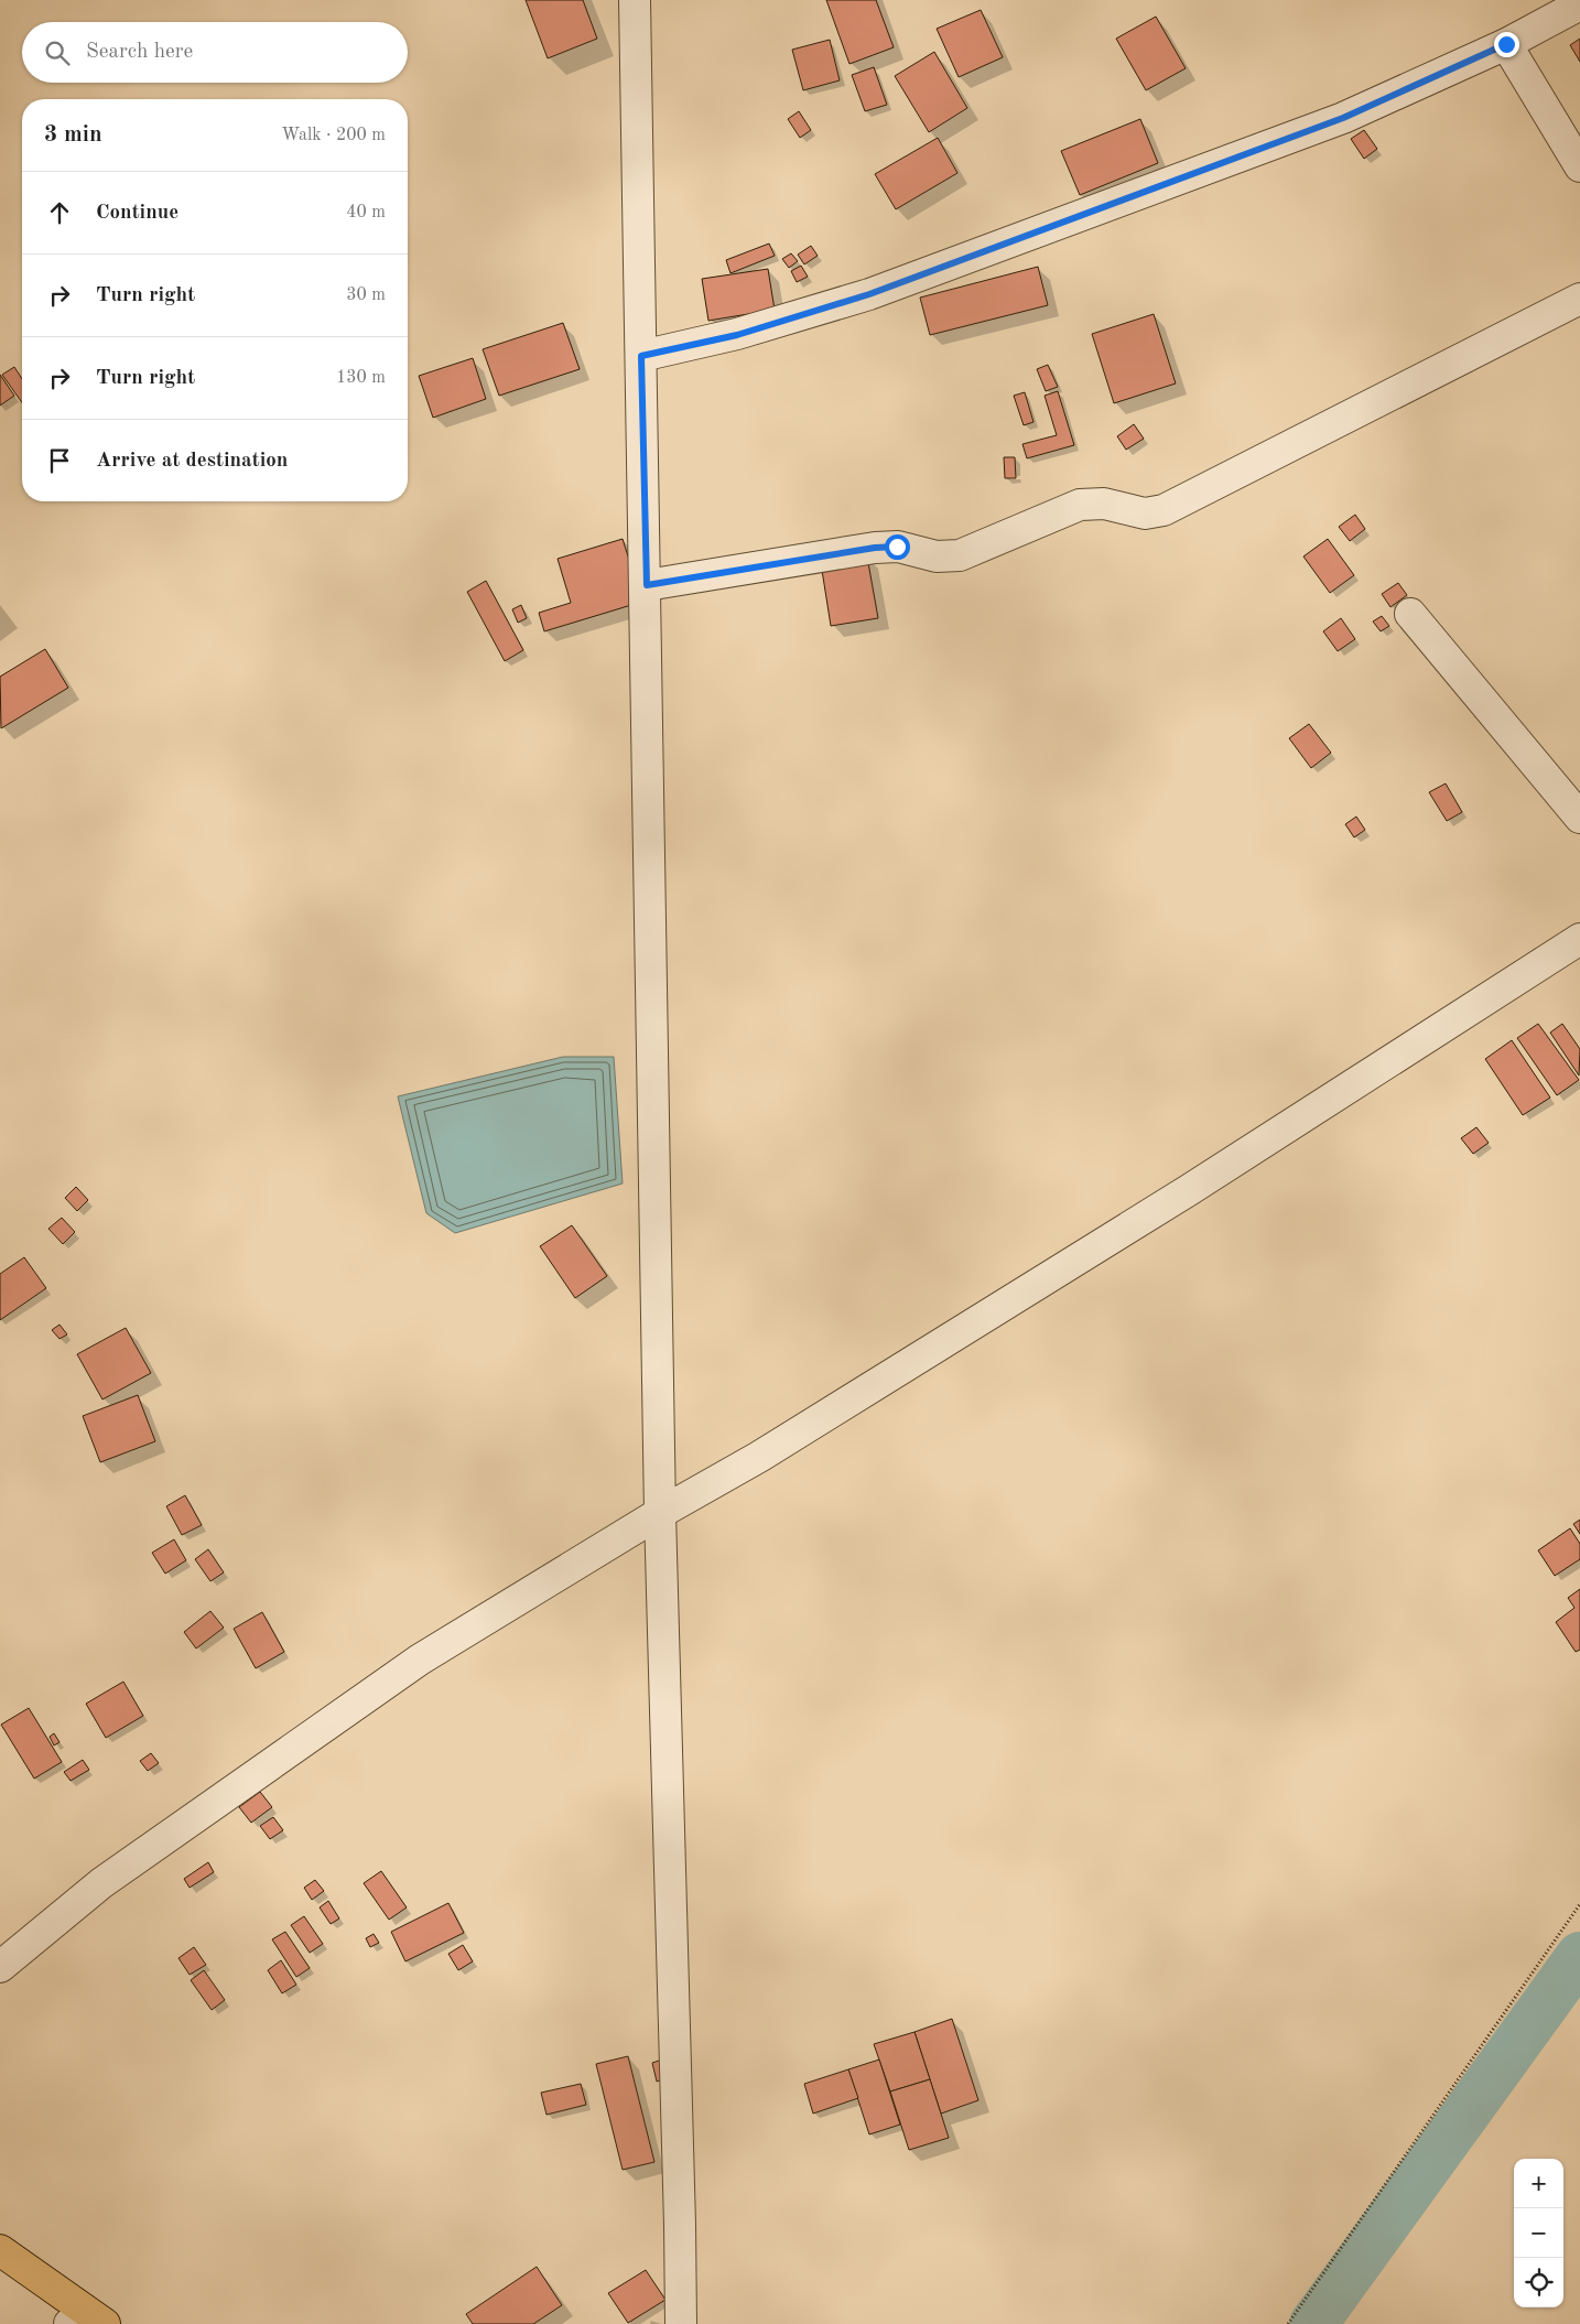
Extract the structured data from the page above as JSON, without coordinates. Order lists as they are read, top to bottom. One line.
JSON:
{"page":{"search":"Search here","heading":["3 min","Walk · 200 m"],"list":[["Continue","40 m"],["Turn right","30 m"],["Turn right","130 m"],"Arrive at destination"],"map_buttons":["+","−"]}}
